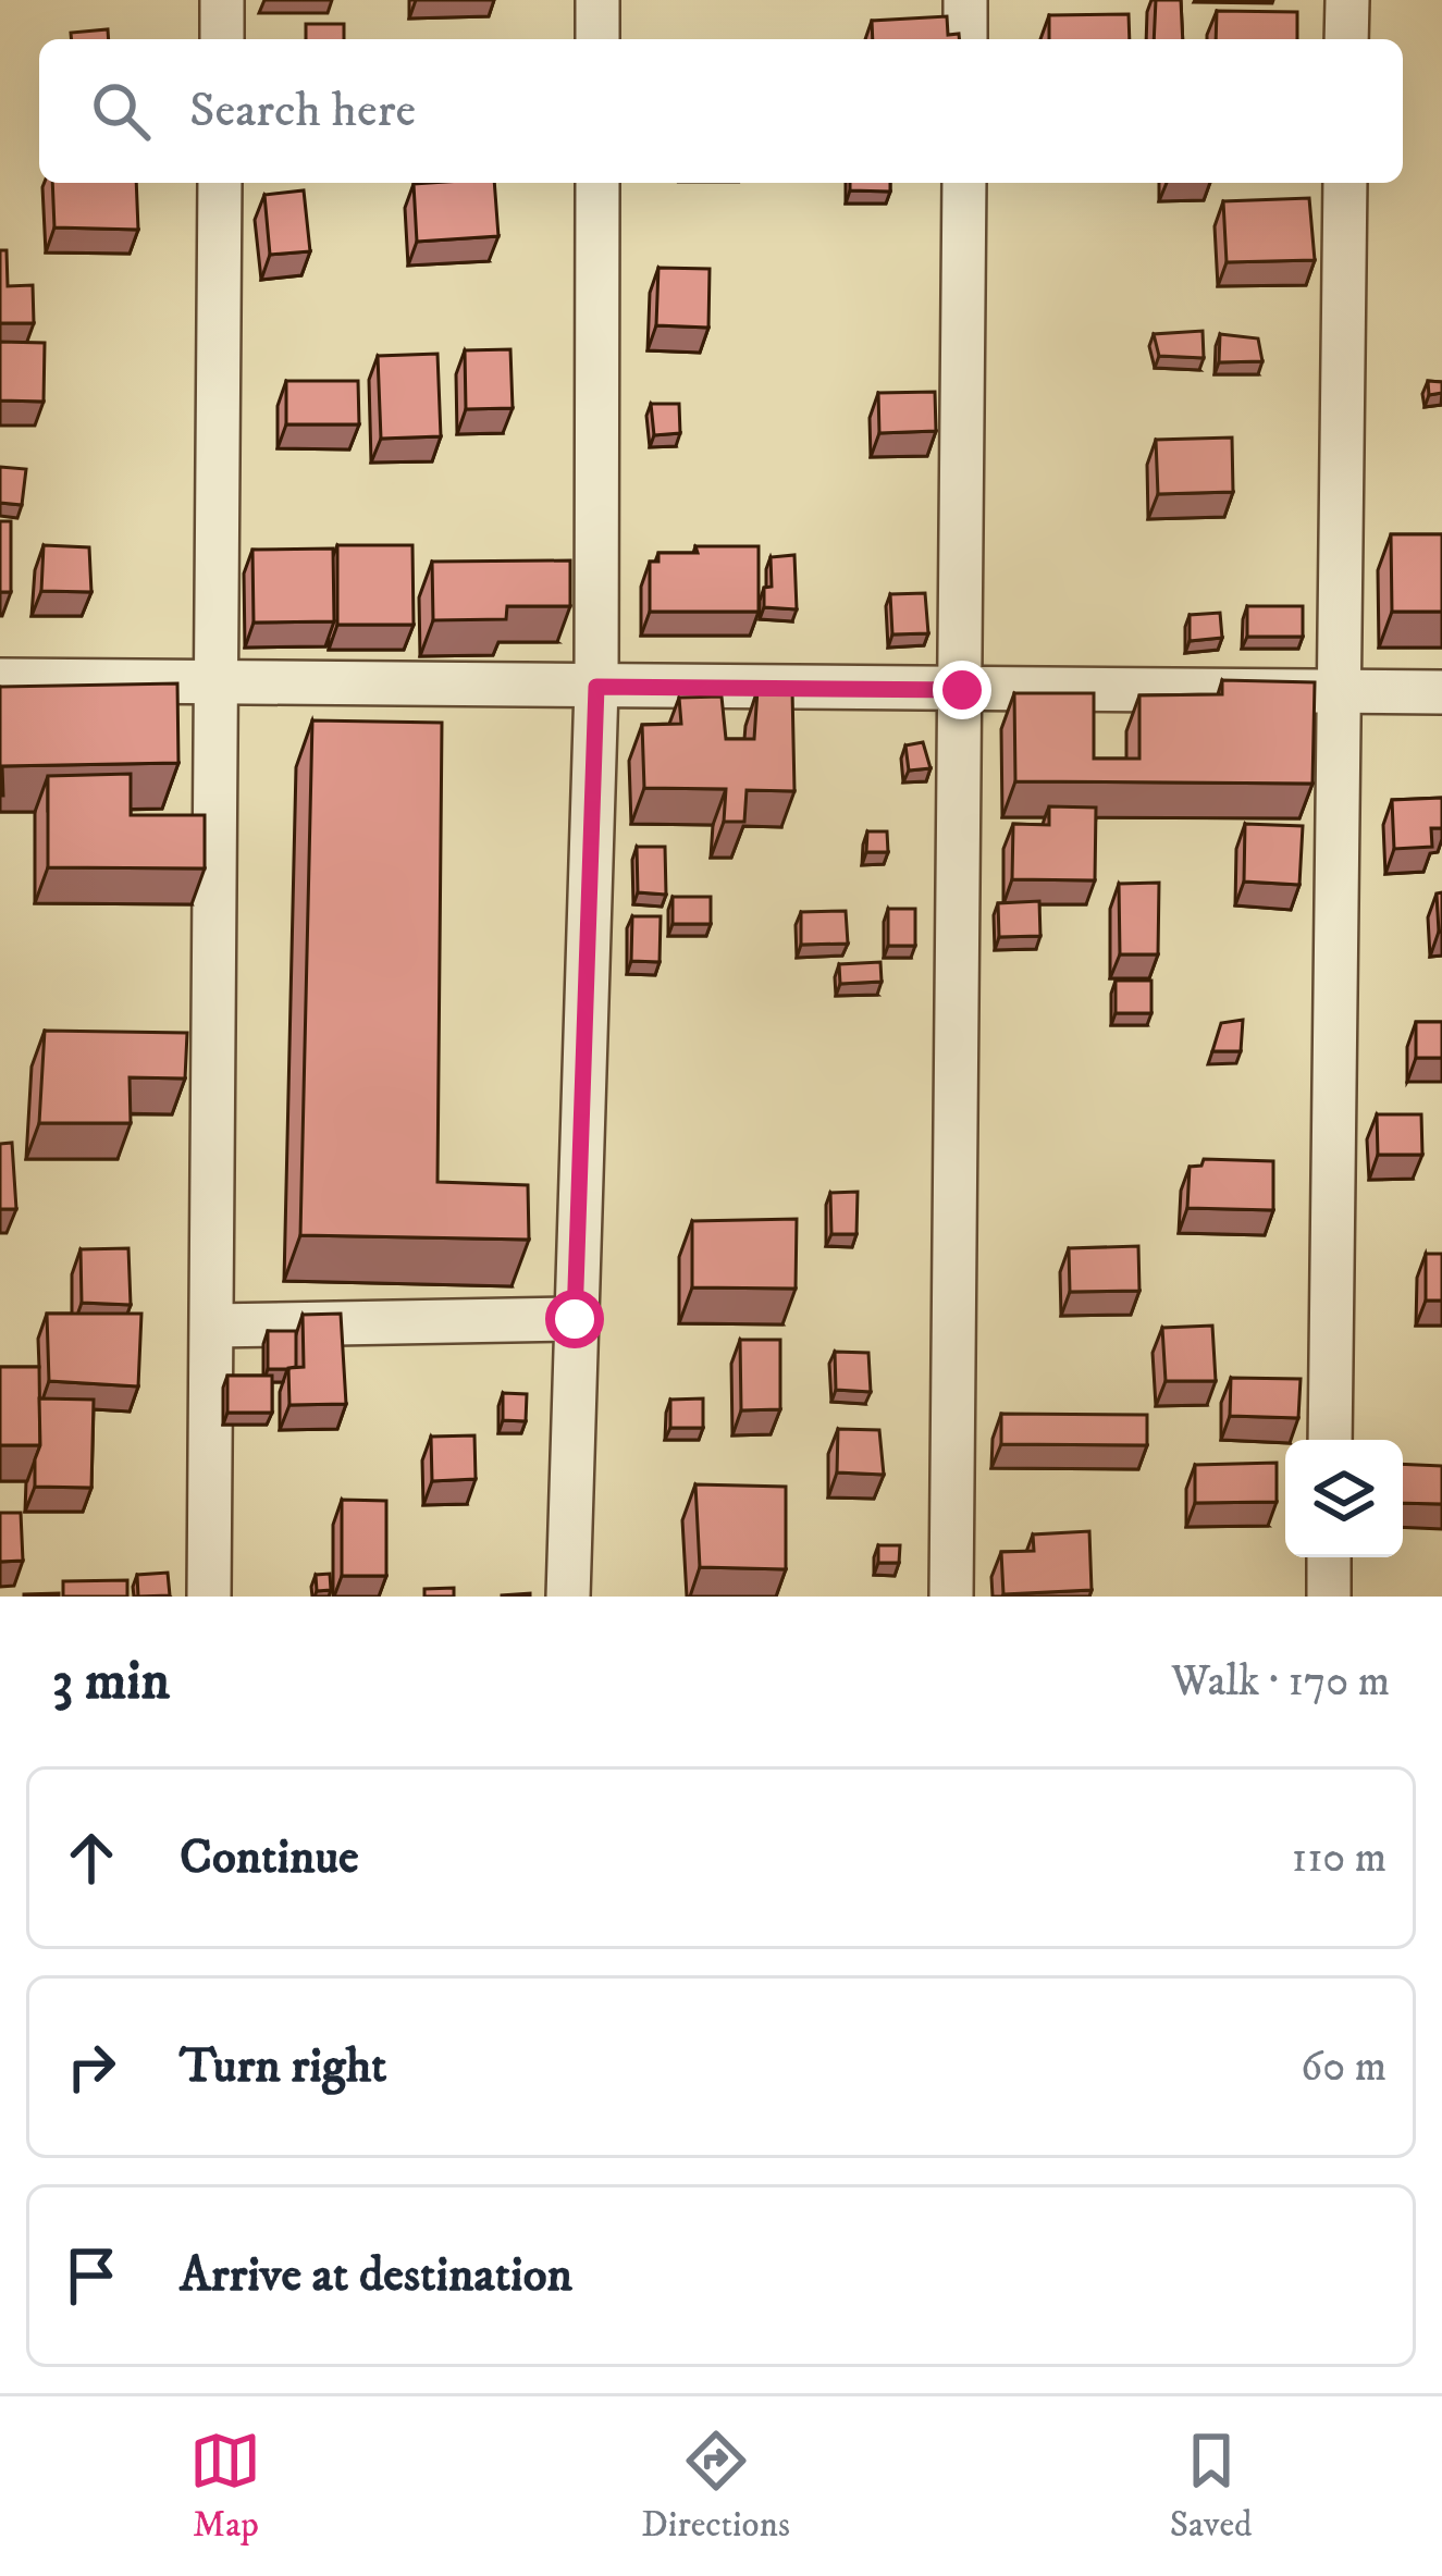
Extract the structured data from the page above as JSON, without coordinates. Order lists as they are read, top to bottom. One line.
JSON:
{"page":{"search":"Search here","heading":["3 min","Walk · 170 m"],"list":[["Continue","110 m"],["Turn right","60 m"],"Arrive at destination"],"nav":["Map","Directions","Saved"]}}
